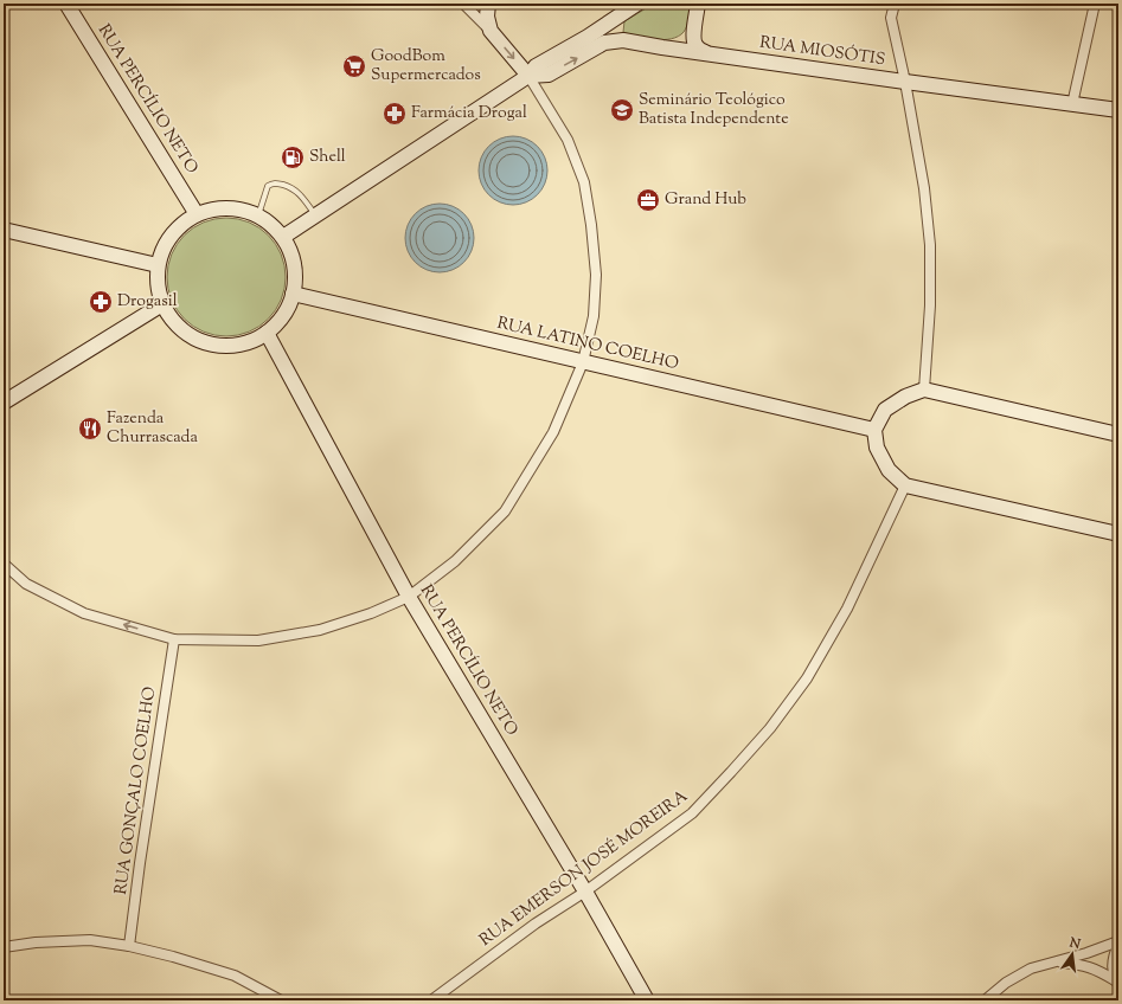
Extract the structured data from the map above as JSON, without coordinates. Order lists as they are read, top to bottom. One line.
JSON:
{"streets":{"street":["RUA MIOSÓTIS","RUA PERCÍLIO NETO","RUA LATINO COELHO","RUA GONÇALO COELHO","RUA EMERSON JOSÉ MOREIRA"]},"crossings":[["RUA PERCÍLIO NETO","RUA LATINO COELHO"],["RUA PERCÍLIO NETO","RUA EMERSON JOSÉ MOREIRA"]],"places":{"supermarket":["GoodBom Supermercados"],"school or university":["Seminário Teológico Batista Independente"],"pharmacy":["Farmácia Drogal","Drogasil"],"fuel station":["Shell"],"office":["Grand Hub"],"restaurant":["Fazenda Churrascada"]},"north":"top"}
